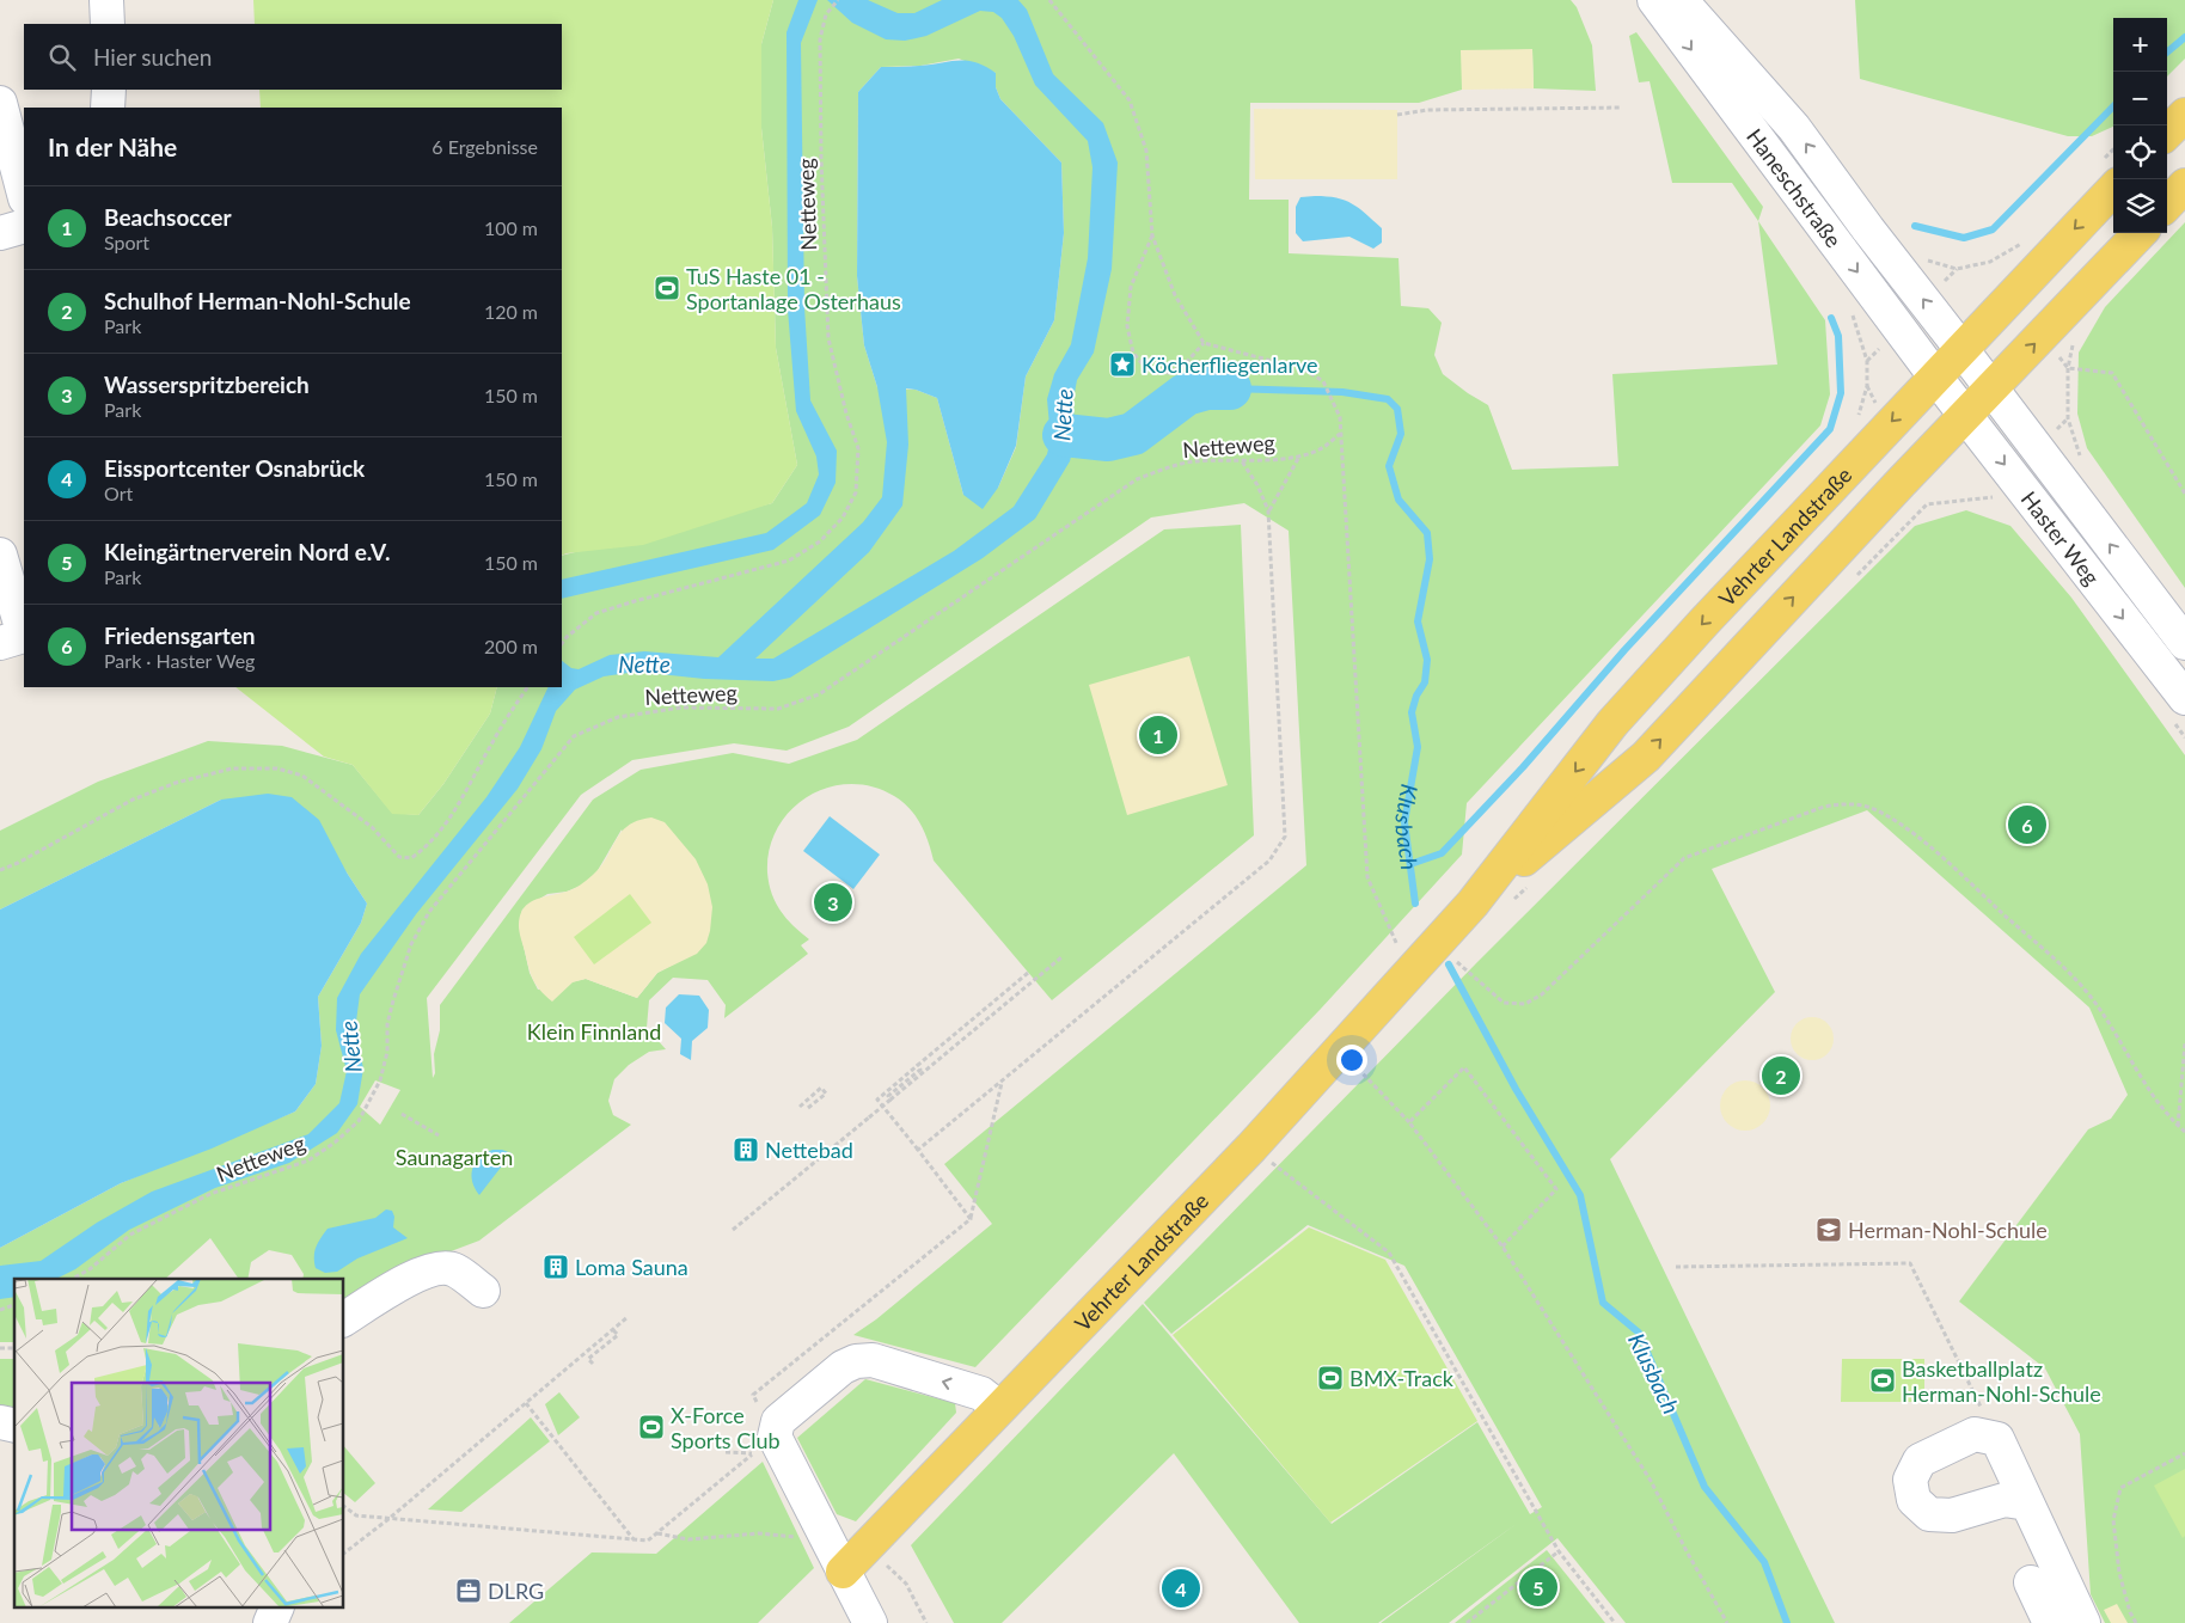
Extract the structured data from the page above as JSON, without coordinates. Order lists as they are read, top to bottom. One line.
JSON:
{"streets":{"main road":["Vehrter Landstraße"],"street":["Haneschstraße","Haster Weg"],"path":["Netteweg"]},"crossings":[["Haneschstraße","Vehrter Landstraße"],["Haneschstraße","Haster Weg"],["Vehrter Landstraße","Haster Weg"]],"water":["Nette","Klusbach"],"parks":["Klein Finnland","Saunagarten"],"places":{"sports":["TuS Haste 01 - Sportanlage Osterhaus","BMX-Track","Basketballplatz Herman-Nohl-Schule","X-Force Sports Club"],"place":["Köcherfliegenlarve"],"building":["Nettebad","Loma Sauna"],"school or university":["Herman-Nohl-Schule"],"office":["DLRG"]},"page":{"map_buttons":["+","−"],"search":"Hier suchen","heading":["In der Nähe","6 Ergebnisse"],"list":[{"mark":"1","name":"Beachsoccer","note":"Sport","value":"100 m"},{"mark":"2","name":"Schulhof Herman-Nohl-Schule","note":"Park","value":"120 m"},{"mark":"3","name":"Wasserspritzbereich","note":"Park","value":"150 m"},{"mark":"4","name":"Eissportcenter Osnabrück","note":"Ort","value":"150 m"},{"mark":"5","name":"Kleingärtnerverein Nord e.V.","note":"Park","value":"150 m"},{"mark":"6","name":"Friedensgarten","note":"Park · Haster Weg","value":"200 m"}],"pins":["1","6","3","2","5","4"]}}
